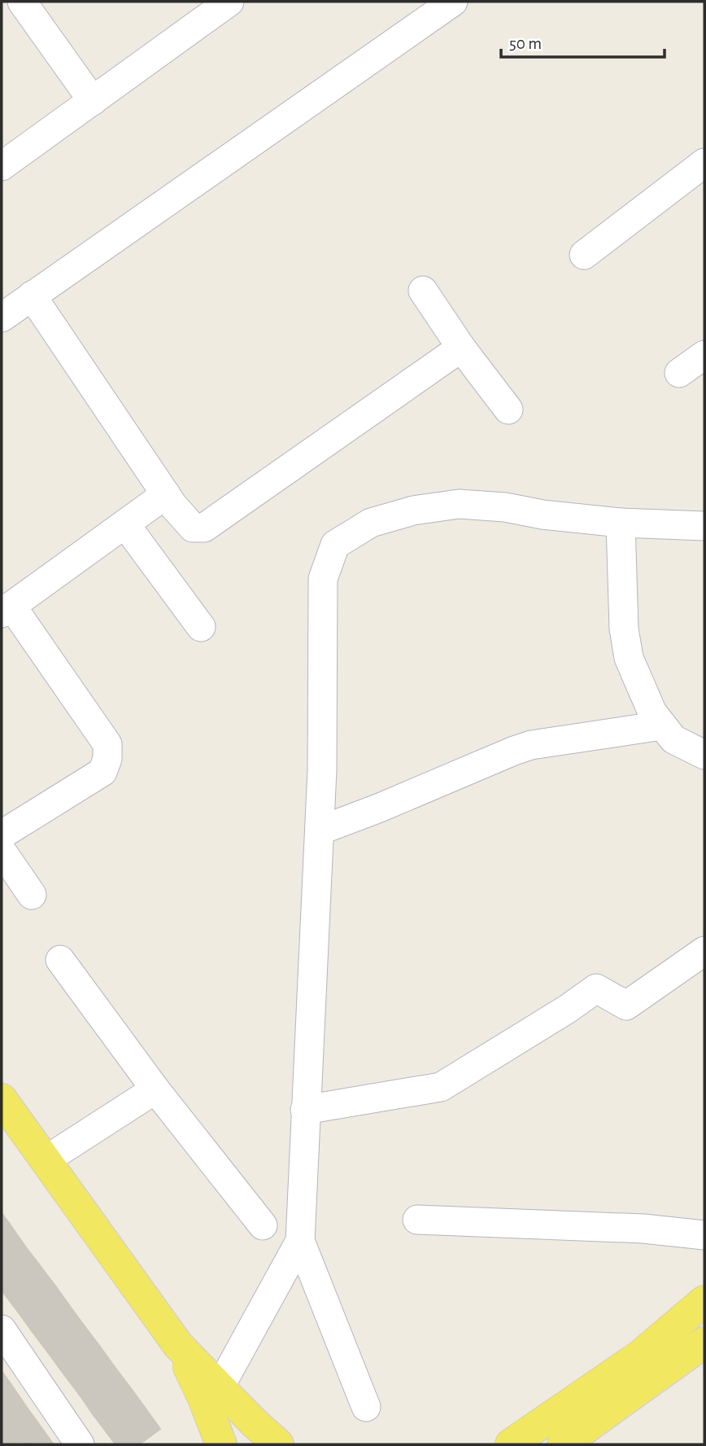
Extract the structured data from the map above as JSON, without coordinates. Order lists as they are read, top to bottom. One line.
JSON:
{"scale_bar":"50 m"}
